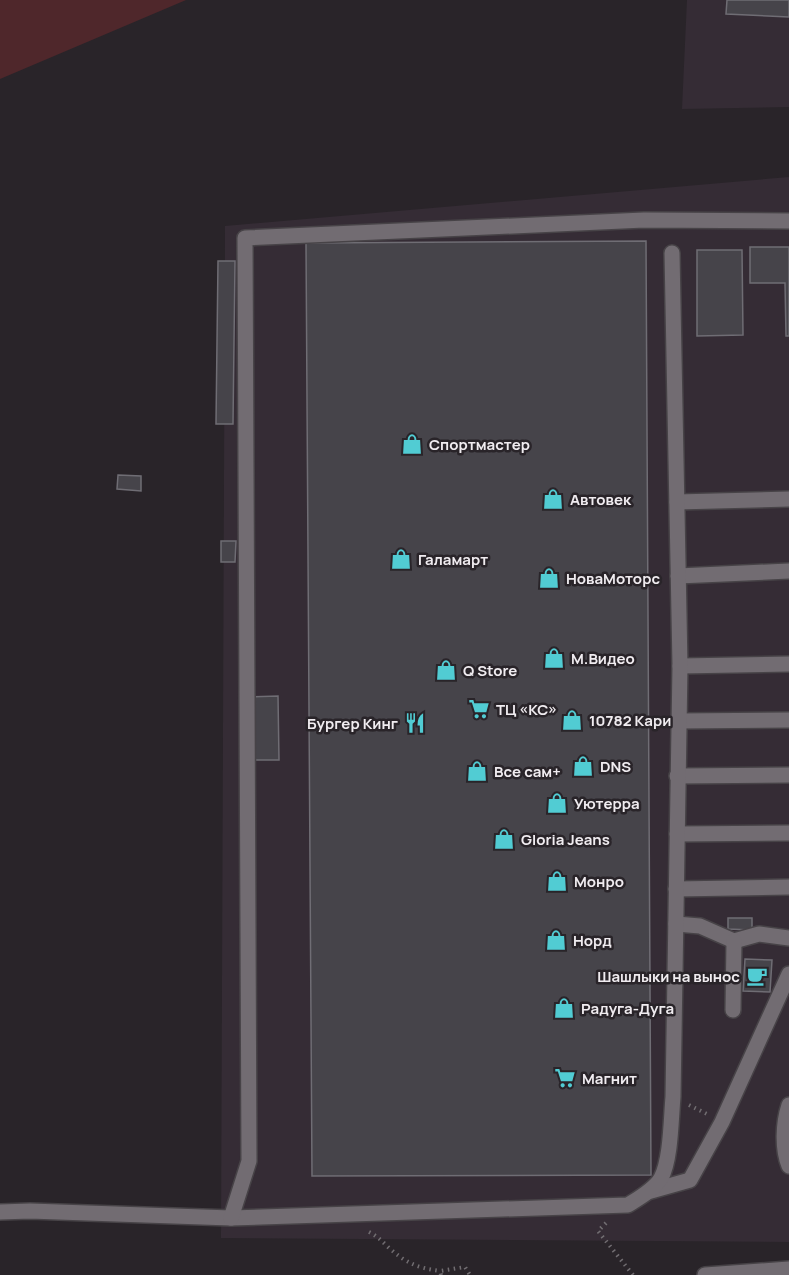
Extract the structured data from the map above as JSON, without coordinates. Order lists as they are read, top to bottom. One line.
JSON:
{"places":{"shop":["Спортмастер","Автовек","Галамарт","НоваМоторс","М.Видео","Q Store","10782 Кари","DNS","Все сам+","Уютерра","Gloria Jeans","Монро","Норд","Радуга-Дуга"],"supermarket":["ТЦ «КС»","Магнит"],"restaurant":["Бургер Кинг"],"cafe":["Шашлыки на вынос"]}}
